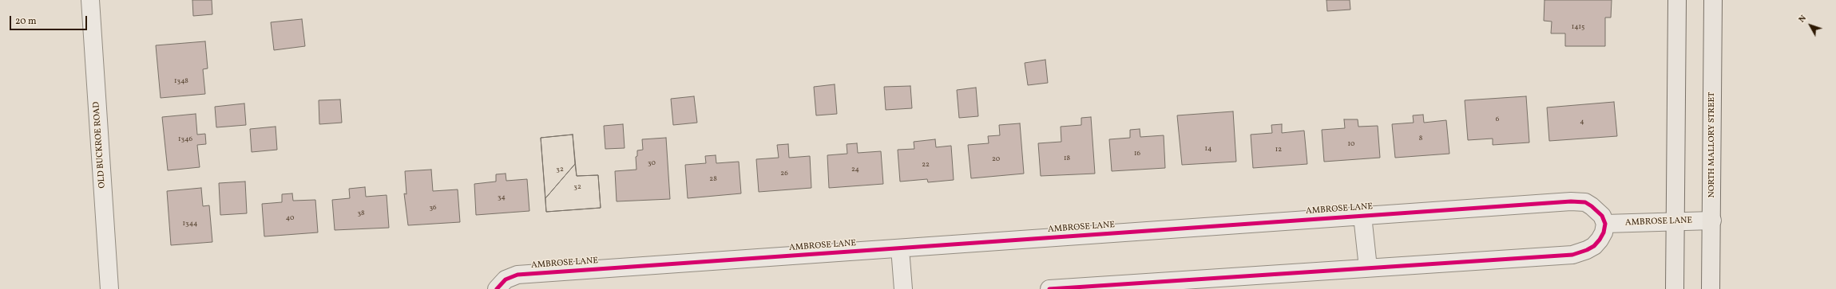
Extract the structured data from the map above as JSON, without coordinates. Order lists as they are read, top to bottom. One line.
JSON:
{"streets":{"main road":["NORTH MALLORY STREET"],"street":["OLD BUCKROE ROAD","AMBROSE LANE"]},"crossings":[["NORTH MALLORY STREET","AMBROSE LANE"]],"house_numbers":["1415","1348","6","4","8","1346","10","14","12","16","18","20","30","22","32","24","26","28","32","34","36","38","40","1344"],"scale_bar":"20 m","north":"top left"}
